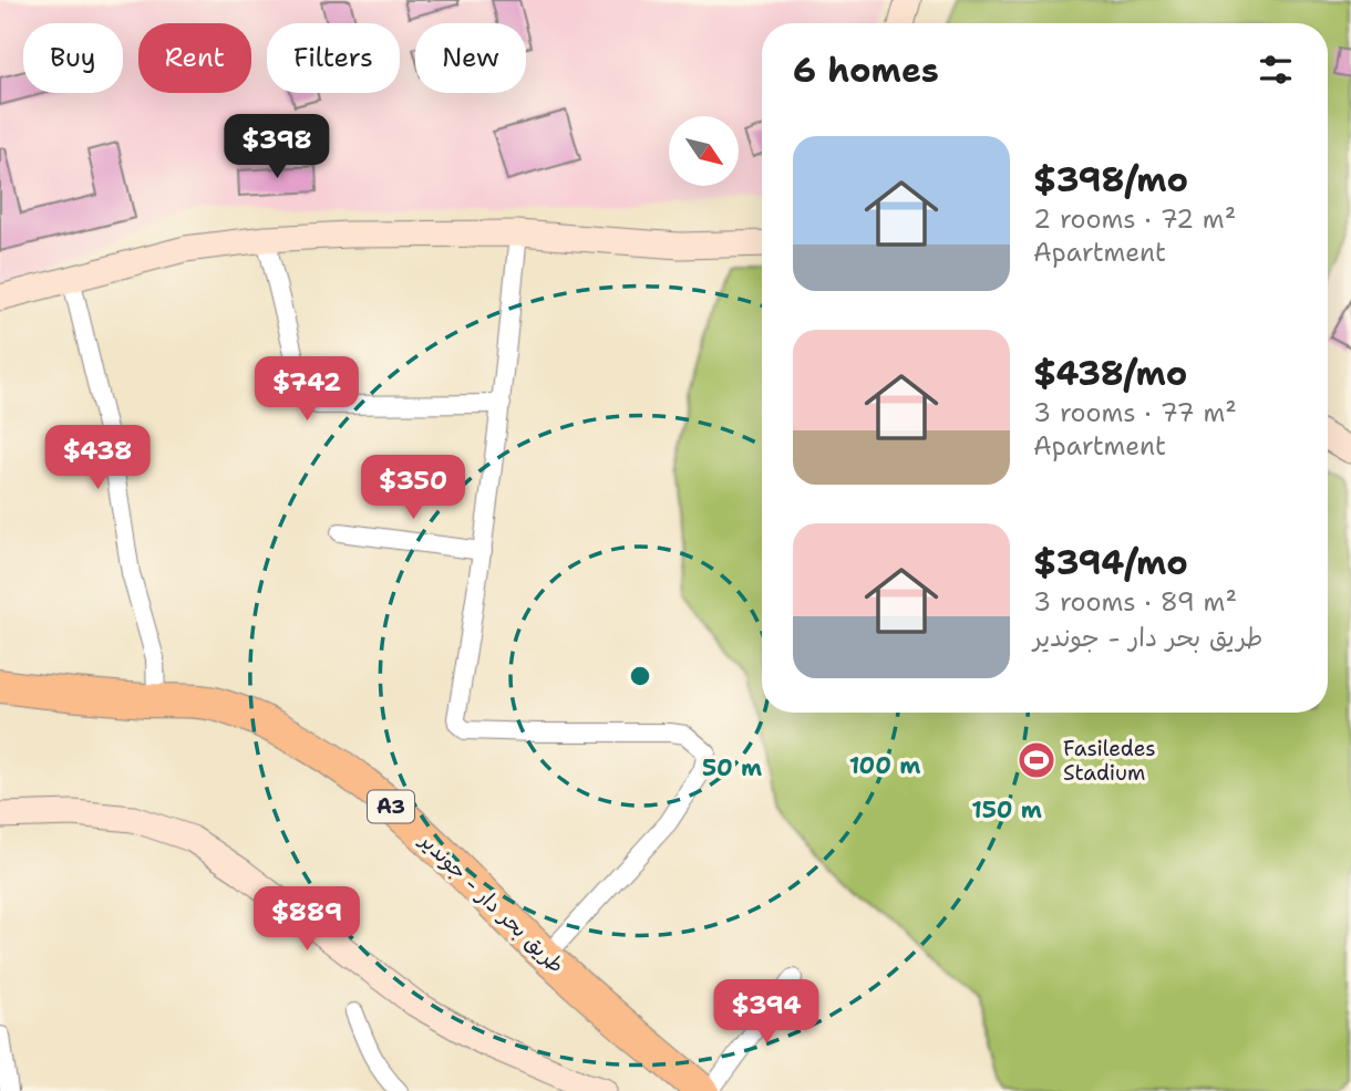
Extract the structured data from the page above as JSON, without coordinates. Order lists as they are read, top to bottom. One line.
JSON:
{"streets":{"highway":["A3","طريق بحر دار - جوندير"]},"places":{"sports":["Fasiledes Stadium"]},"north":"bottom right","page":{"chip":["Buy","Rent","Filters","New"],"heading":"6 homes","price":["$398","$742","$438","$350","$889","$394"],"list":[{"name":"$398/mo","note":"2 rooms · 72 m² · Apartment"},{"name":"$438/mo","note":"3 rooms · 77 m² · Apartment"},{"name":"$394/mo","note":"3 rooms · 89 m² · طريق بحر دار - جوندير"}]},"rings":["100 m","50 m","150 m"]}
